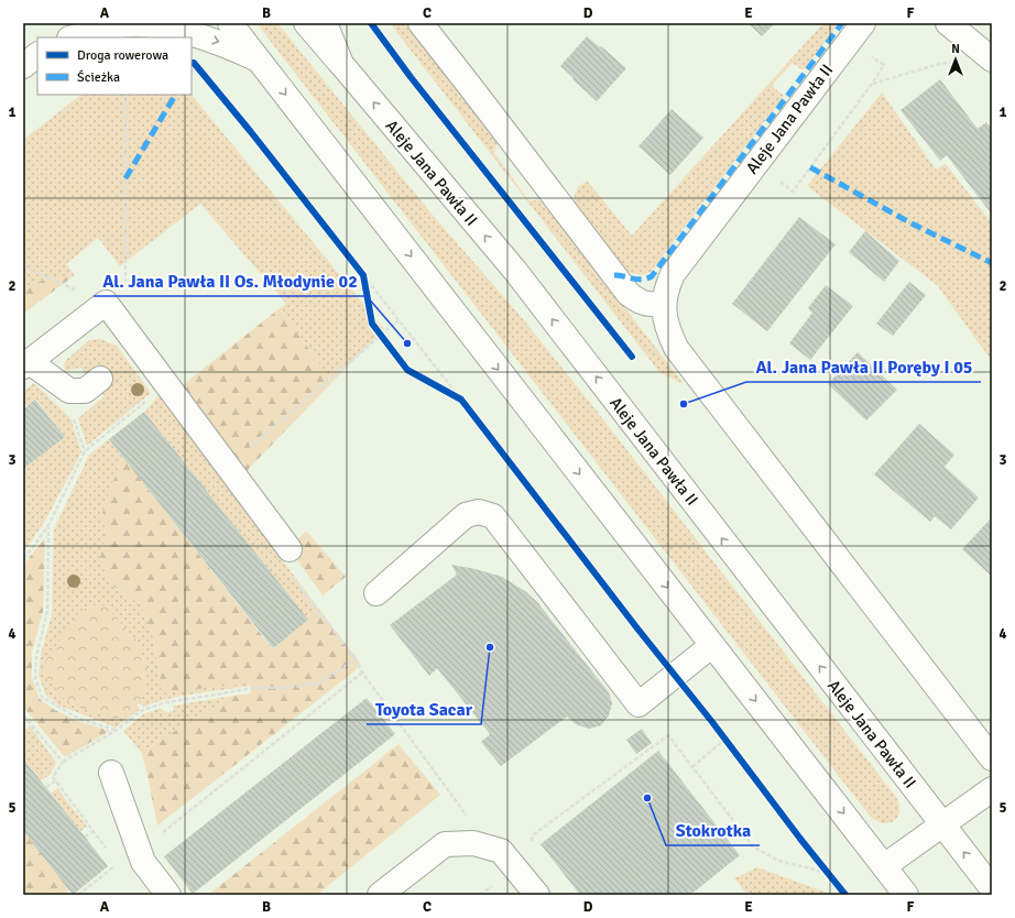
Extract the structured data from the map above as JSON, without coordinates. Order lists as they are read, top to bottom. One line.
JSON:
{"streets":{"main road":["Aleje Jana Pawła II"]},"places":["Al. Jana Pawła II Os. Młodynie 02","Al. Jana Pawła II Poręby I 05","Toyota Sacar","Stokrotka"],"legend":["Droga rowerowa","Ścieżka"],"north":"top","grid":{"columns":["A","B","C","D","E","F"],"rows":["1","2","3","4","5"]}}
